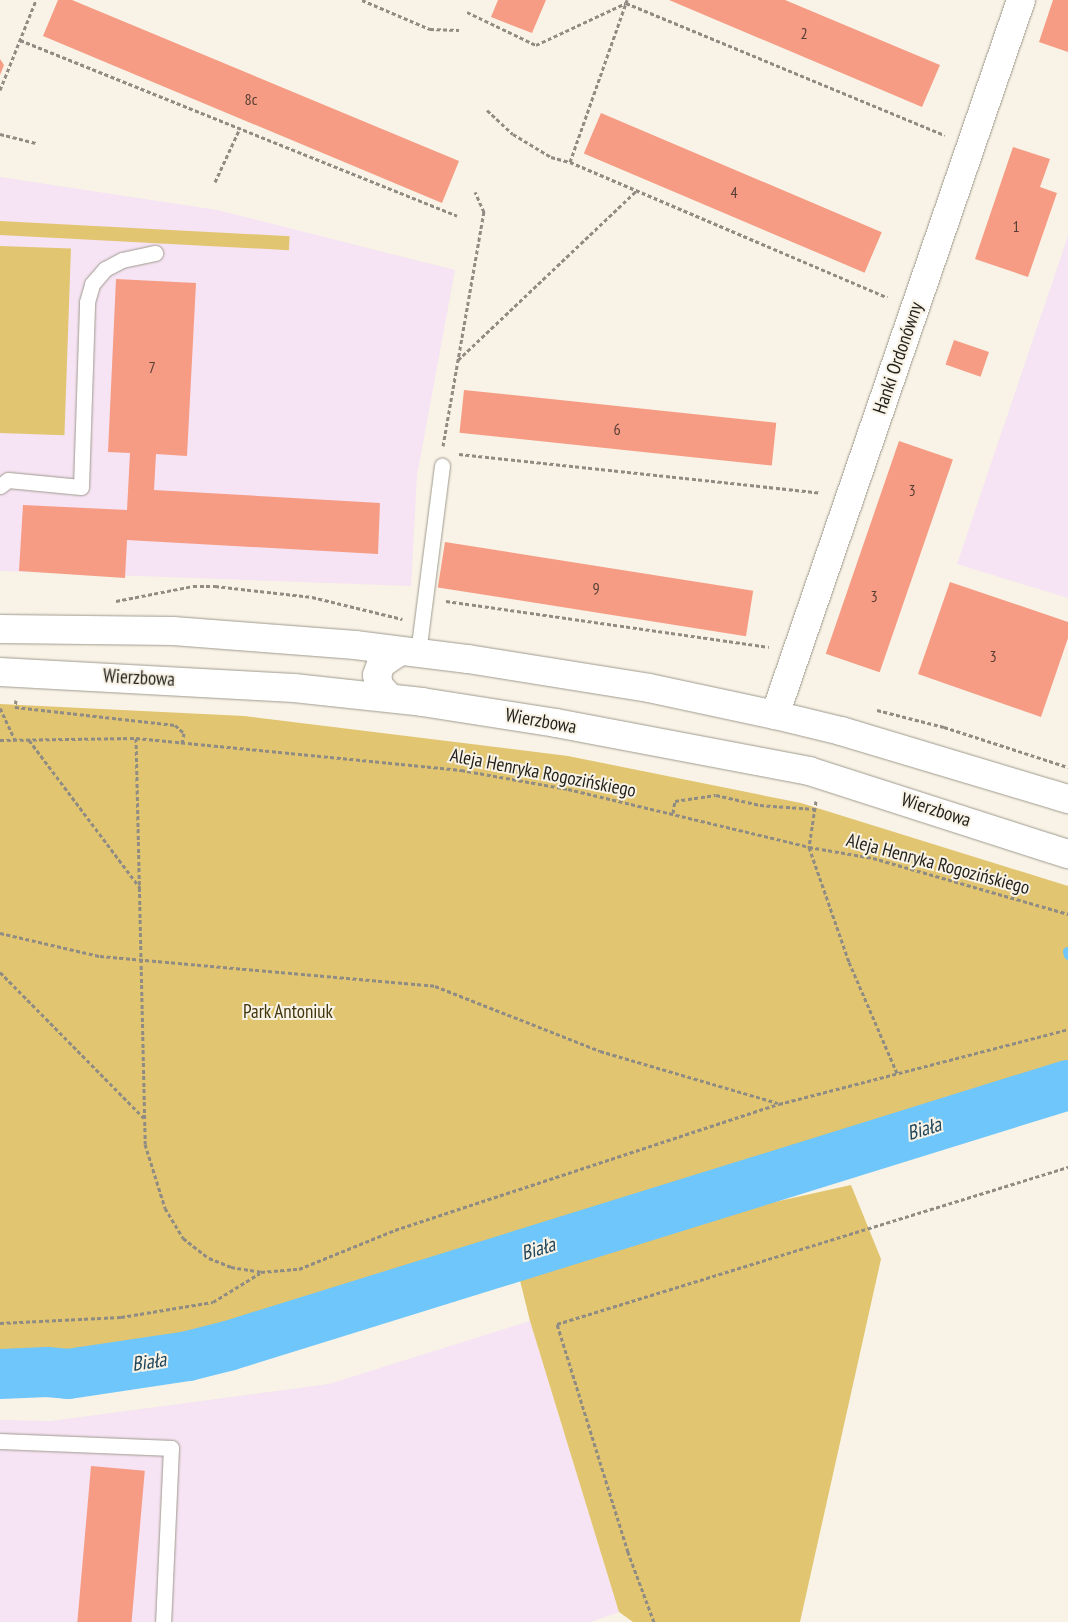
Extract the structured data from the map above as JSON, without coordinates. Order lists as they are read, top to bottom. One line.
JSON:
{"streets":{"main road":["Hanki Ordonówny","Wierzbowa"],"path":["Aleja Henryka Rogozińskiego"]},"water":["Biała"],"parks":["Park Antoniuk"],"house_numbers":["2","8c","4","1","7","6","3","9","3","3"]}
